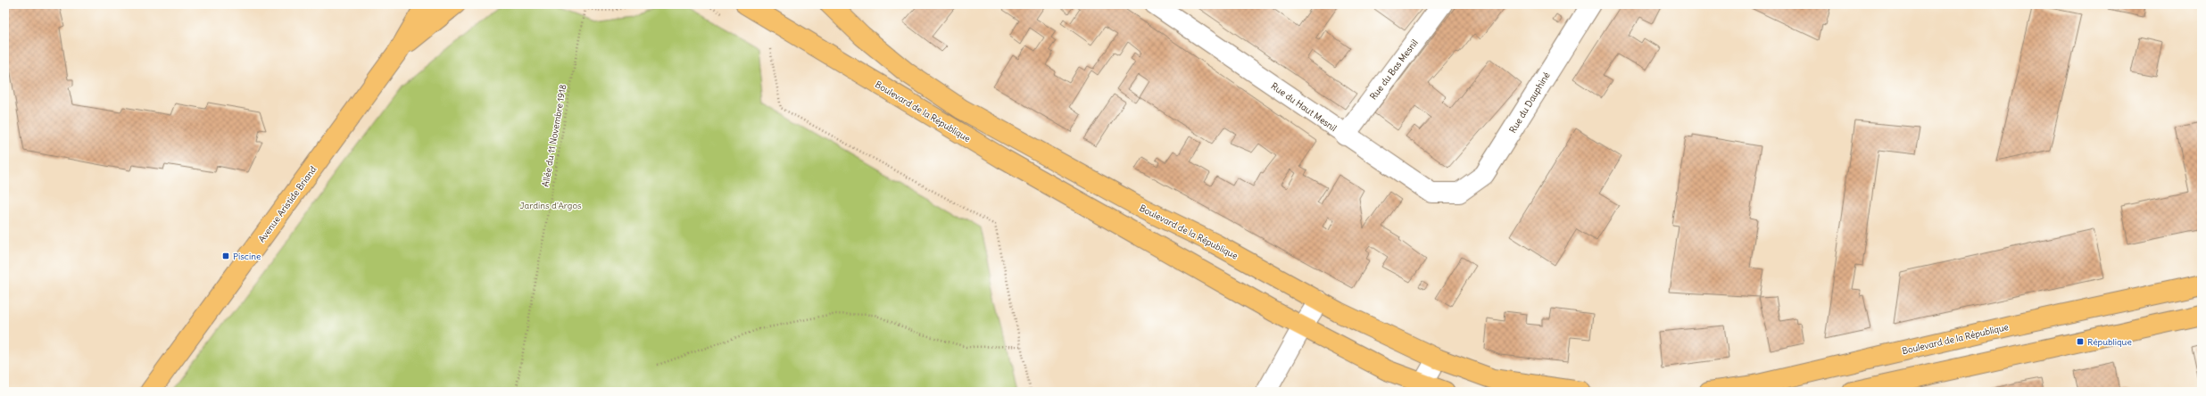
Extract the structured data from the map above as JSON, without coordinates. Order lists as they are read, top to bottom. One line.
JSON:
{"streets":{"main road":["Boulevard de la République","Avenue Aristide Briand"],"street":["Rue du Bas Mesnil","Rue du Dauphiné","Rue du Haut Mesnil"],"path":["Allée du 11 Novembre 1918"]},"crossings":[["Rue du Bas Mesnil","Rue du Haut Mesnil"],["Rue du Dauphiné","Rue du Haut Mesnil"]],"parks":["Jardins d'Argos"],"places":{"transit":["Piscine","République"]}}
